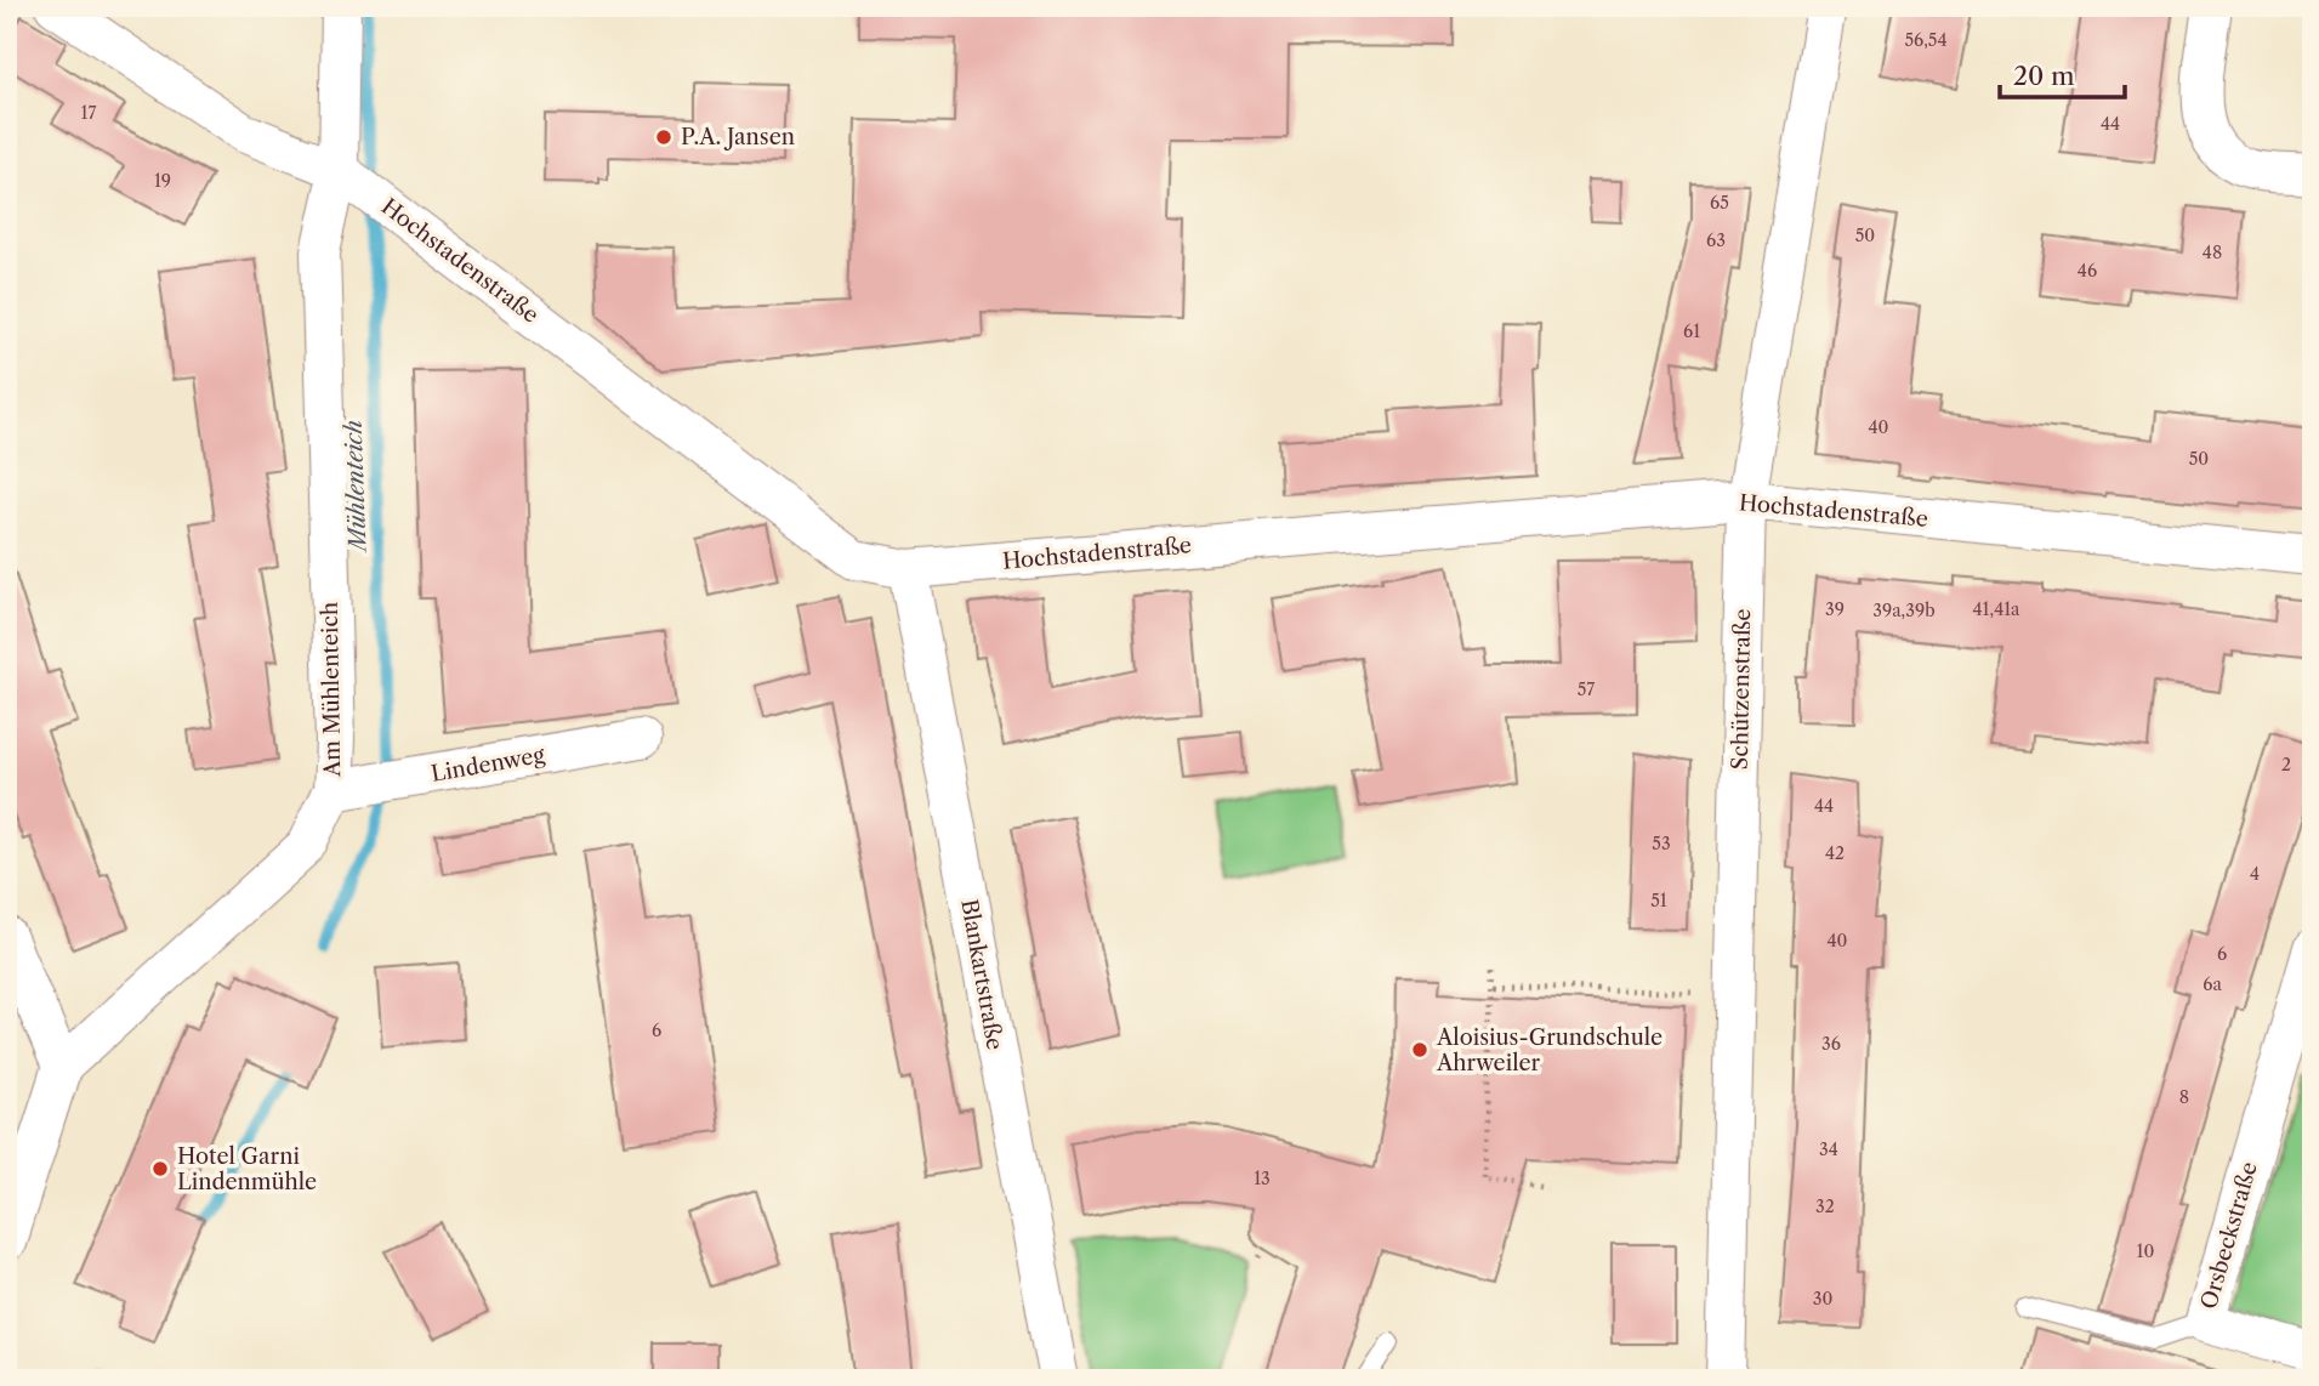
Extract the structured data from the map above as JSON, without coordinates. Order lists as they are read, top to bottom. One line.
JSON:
{"streets":{"street":["Hochstadenstraße","Am Mühlenteich","Schützenstraße","Lindenweg","Blankartstraße","Orsbeckstraße"]},"crossings":[["Hochstadenstraße","Am Mühlenteich"],["Hochstadenstraße","Schützenstraße"],["Hochstadenstraße","Blankartstraße"],["Am Mühlenteich","Lindenweg"]],"water":["Mühlenteich"],"places":["P.A. Jansen","Aloisius-Grundschule Ahrweiler","Hotel Garni Lindenmühle"],"house_numbers":["56,54","17","44","19","65","50","63","48","46","61","40","50","39","41,41a","39a,39b","57","2","44","53","42","4","51","40","6","6a","6","36","8","34","13","32","10","30"],"scale_bar":"20 m"}
